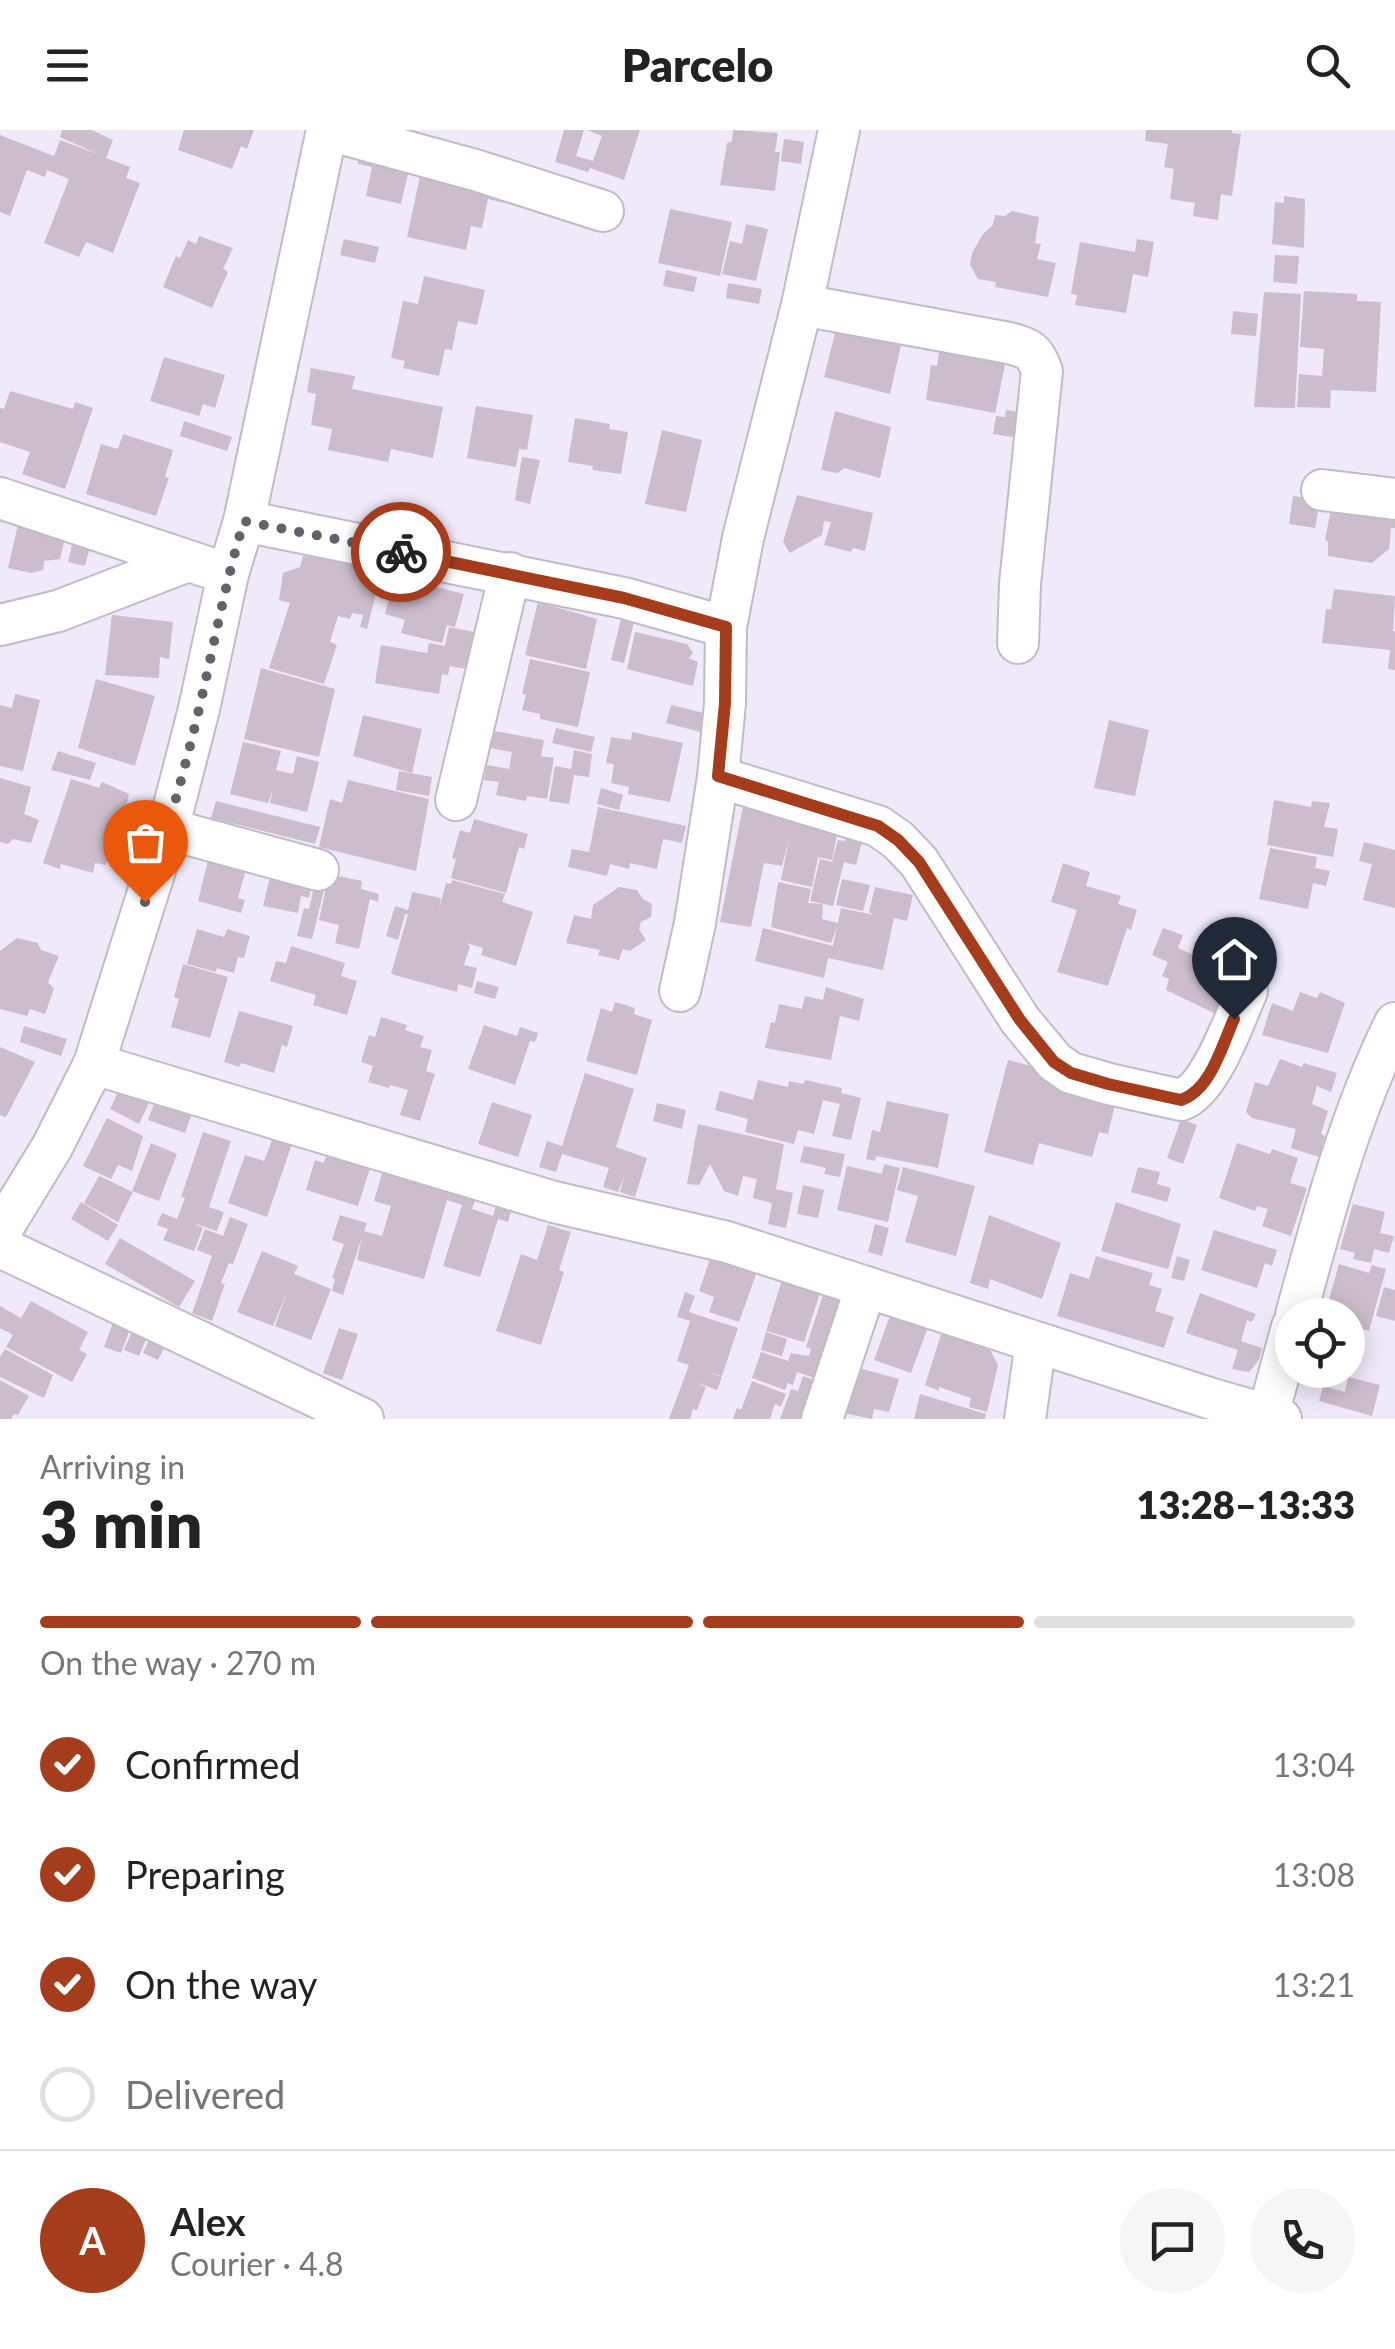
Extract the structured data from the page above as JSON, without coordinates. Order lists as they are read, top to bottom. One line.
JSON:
{"page":{"header":"Parcelo","heading":["3 min","Arriving in","13:28–13:33"],"panel":["Alex","Courier · 4.8"],"bar":"On the way · 270 m","list":[["Confirmed","13:04"],["Preparing","13:08"],["On the way","13:21"],"Delivered"],"round":"A"}}
